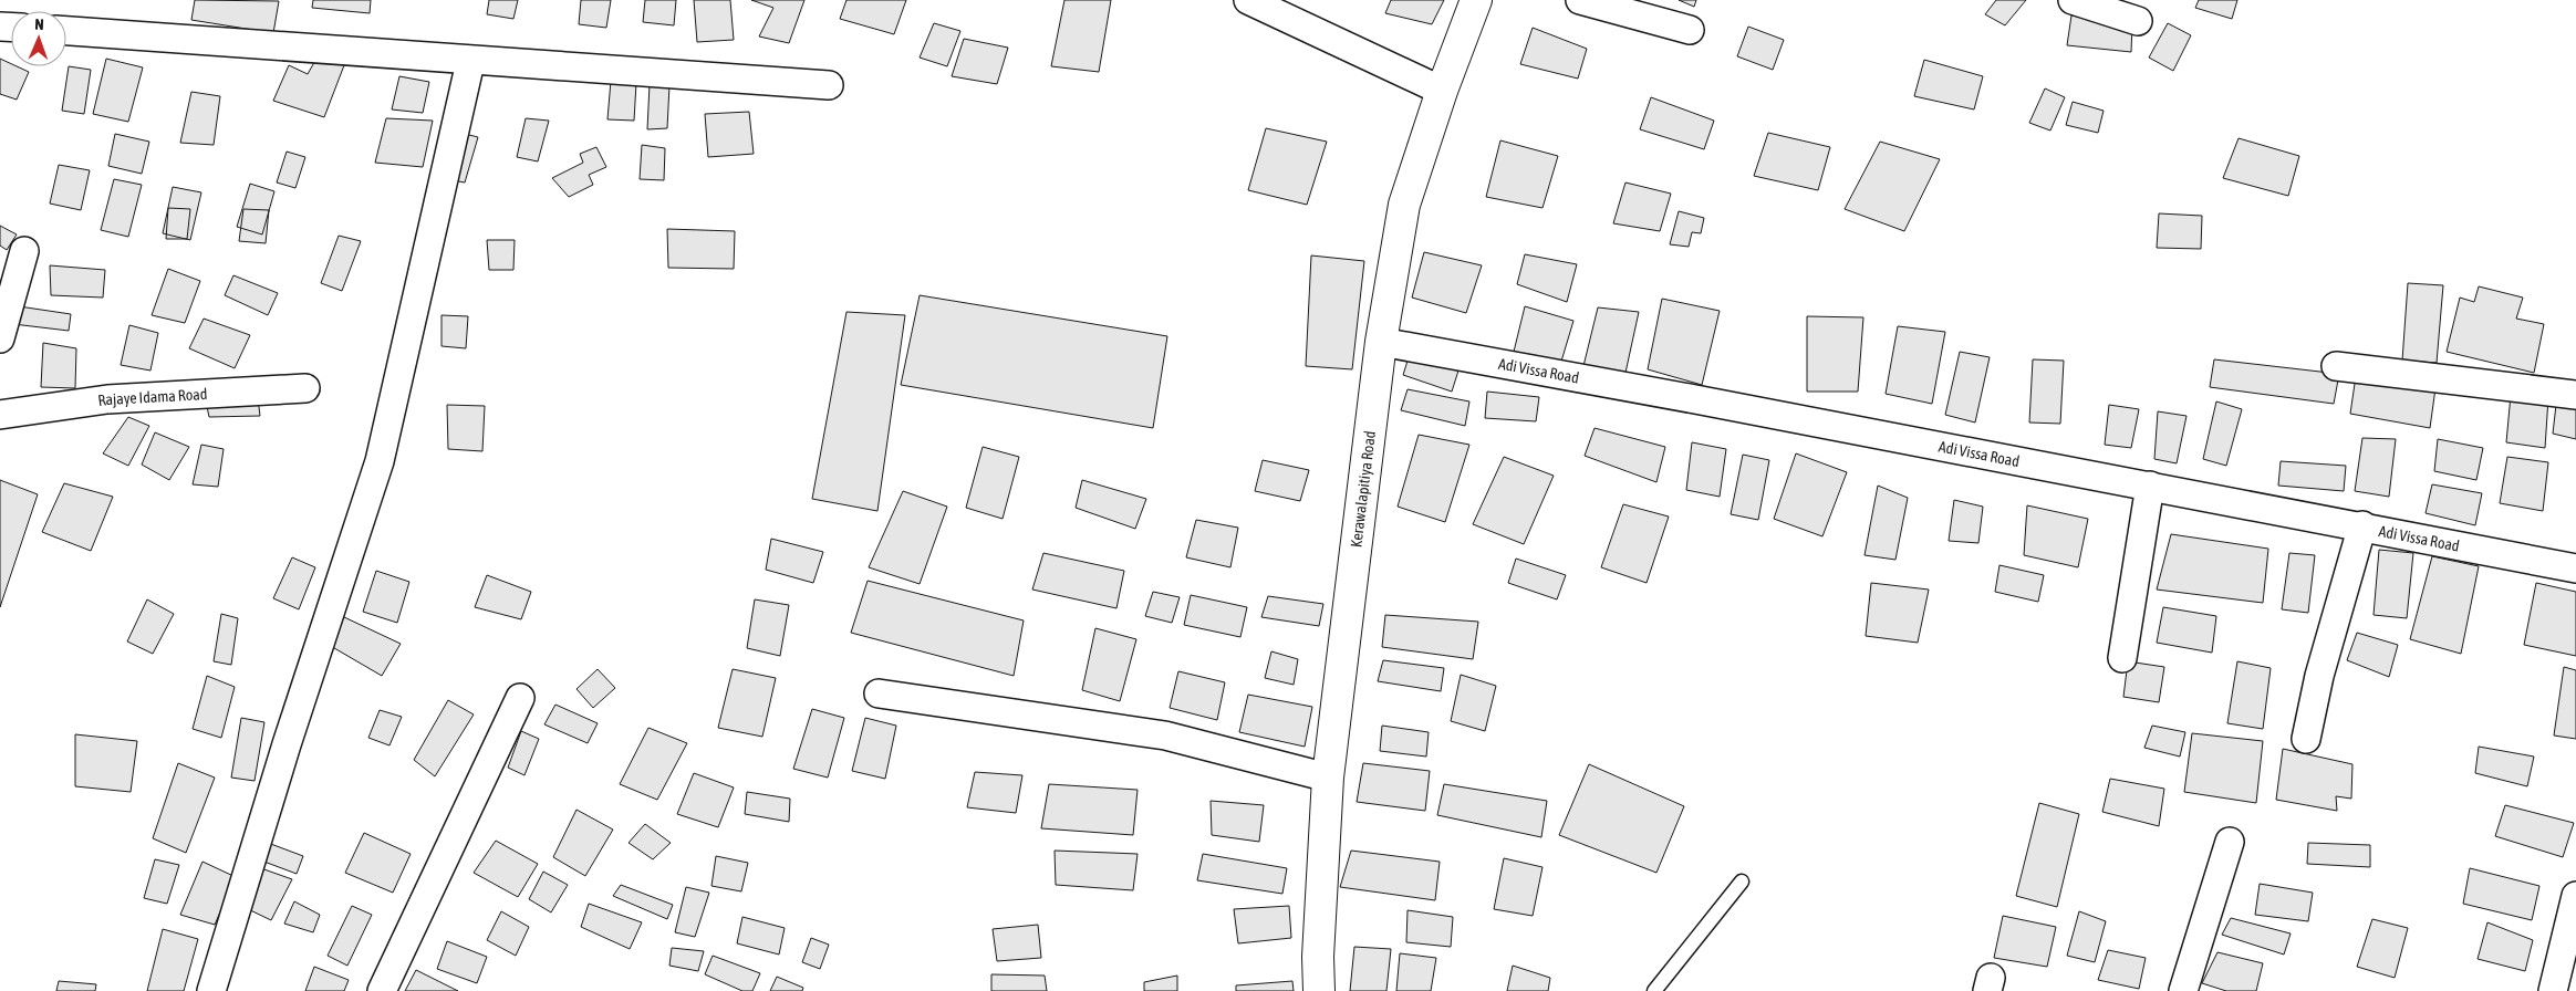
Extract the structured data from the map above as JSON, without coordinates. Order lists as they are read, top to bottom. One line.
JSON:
{"streets":{"street":["Adi Vissa Road","Rajaye Idama Road","Kerawalapitiya Road"]},"crossings":[["Adi Vissa Road","Kerawalapitiya Road"]],"north":"top"}
